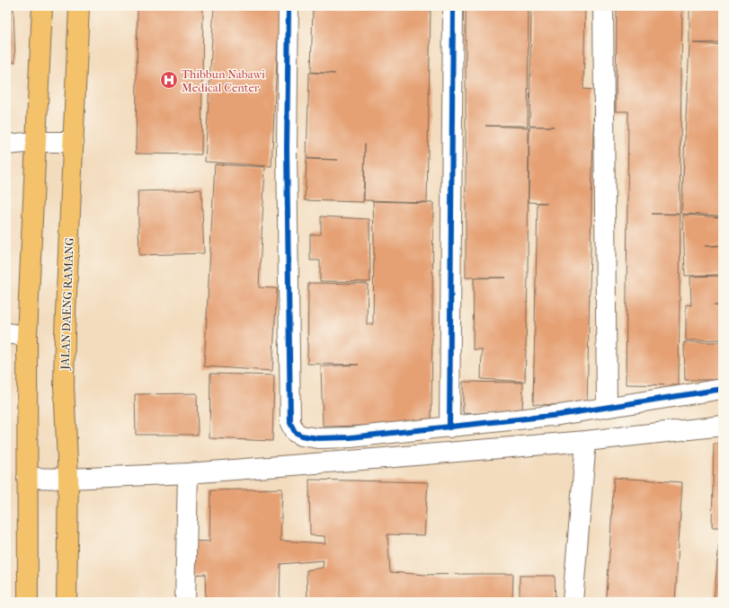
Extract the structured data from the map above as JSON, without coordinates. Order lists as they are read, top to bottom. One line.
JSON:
{"streets":{"main road":["JALAN DAENG RAMANG"]},"places":{"hospital":["Thibbun Nabawi Medical Center"]}}
